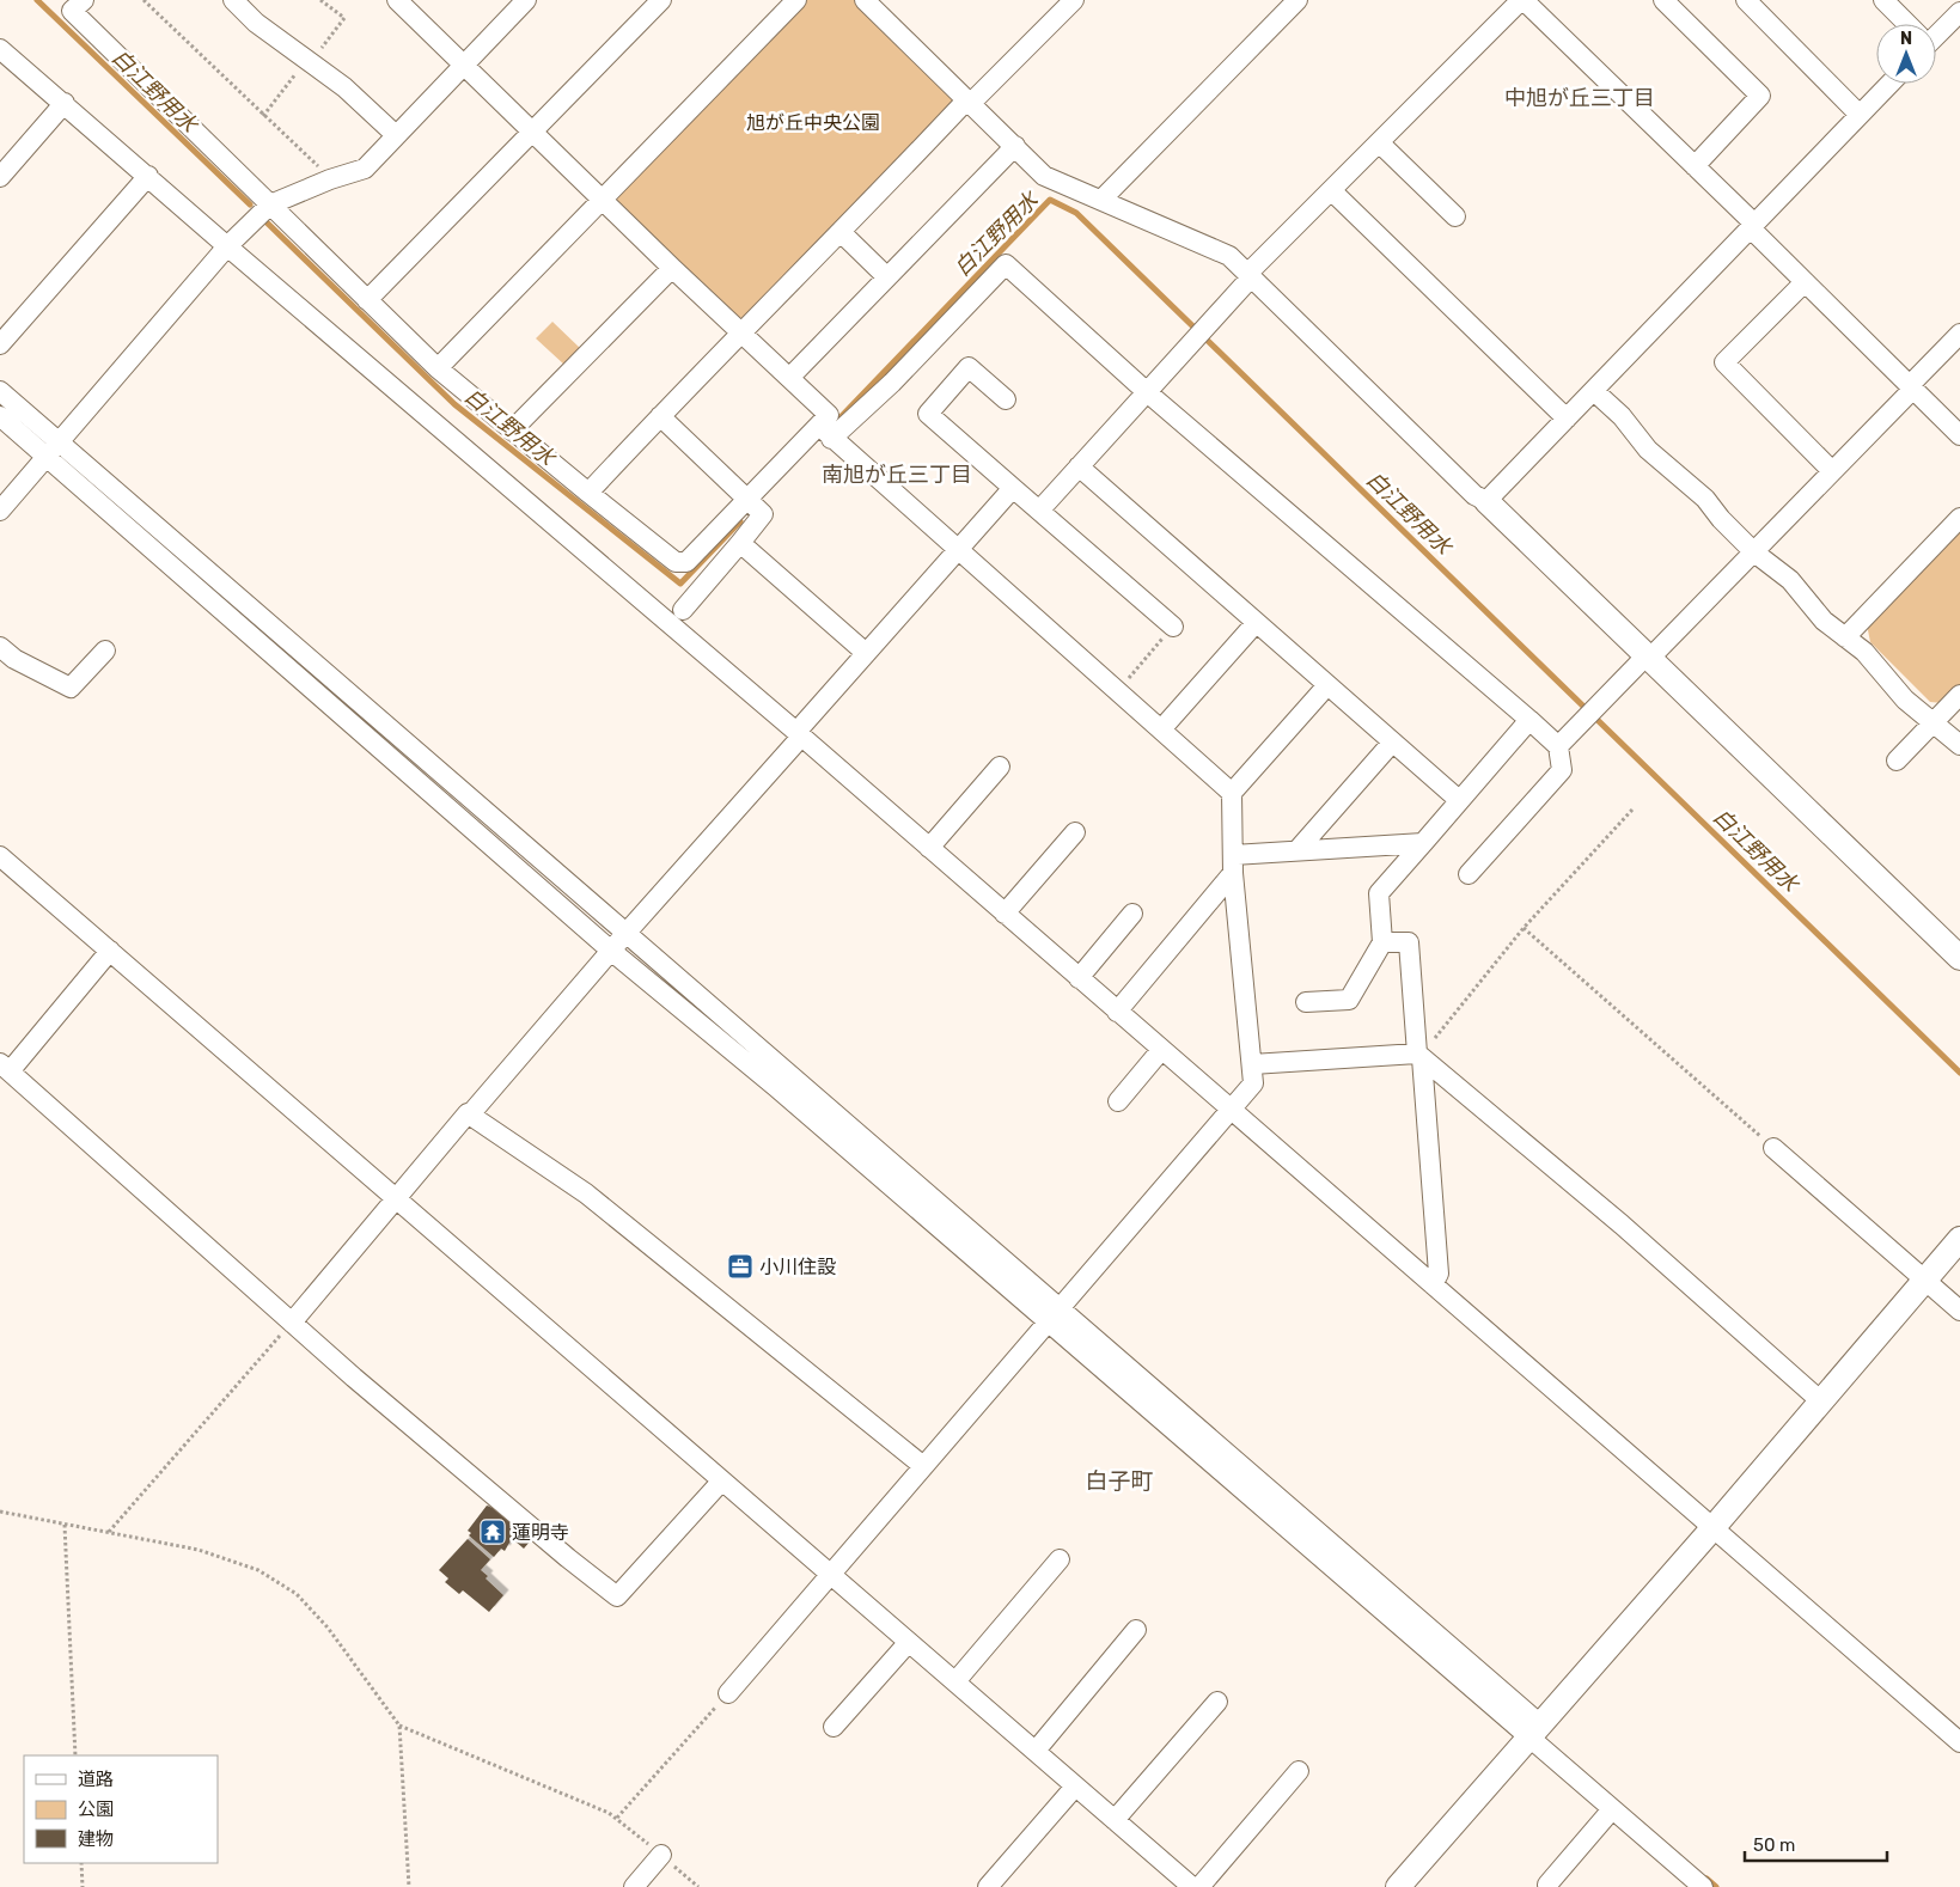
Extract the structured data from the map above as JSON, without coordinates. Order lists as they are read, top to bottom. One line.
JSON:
{"districts":["中旭が丘三丁目","南旭が丘三丁目","白子町"],"water":["白江野用水"],"parks":["旭が丘中央公園"],"places":{"office":["小川住設"],"temple":["蓮明寺"]},"legend":["道路","公園","建物"],"scale_bar":"50 m","north":"top"}
